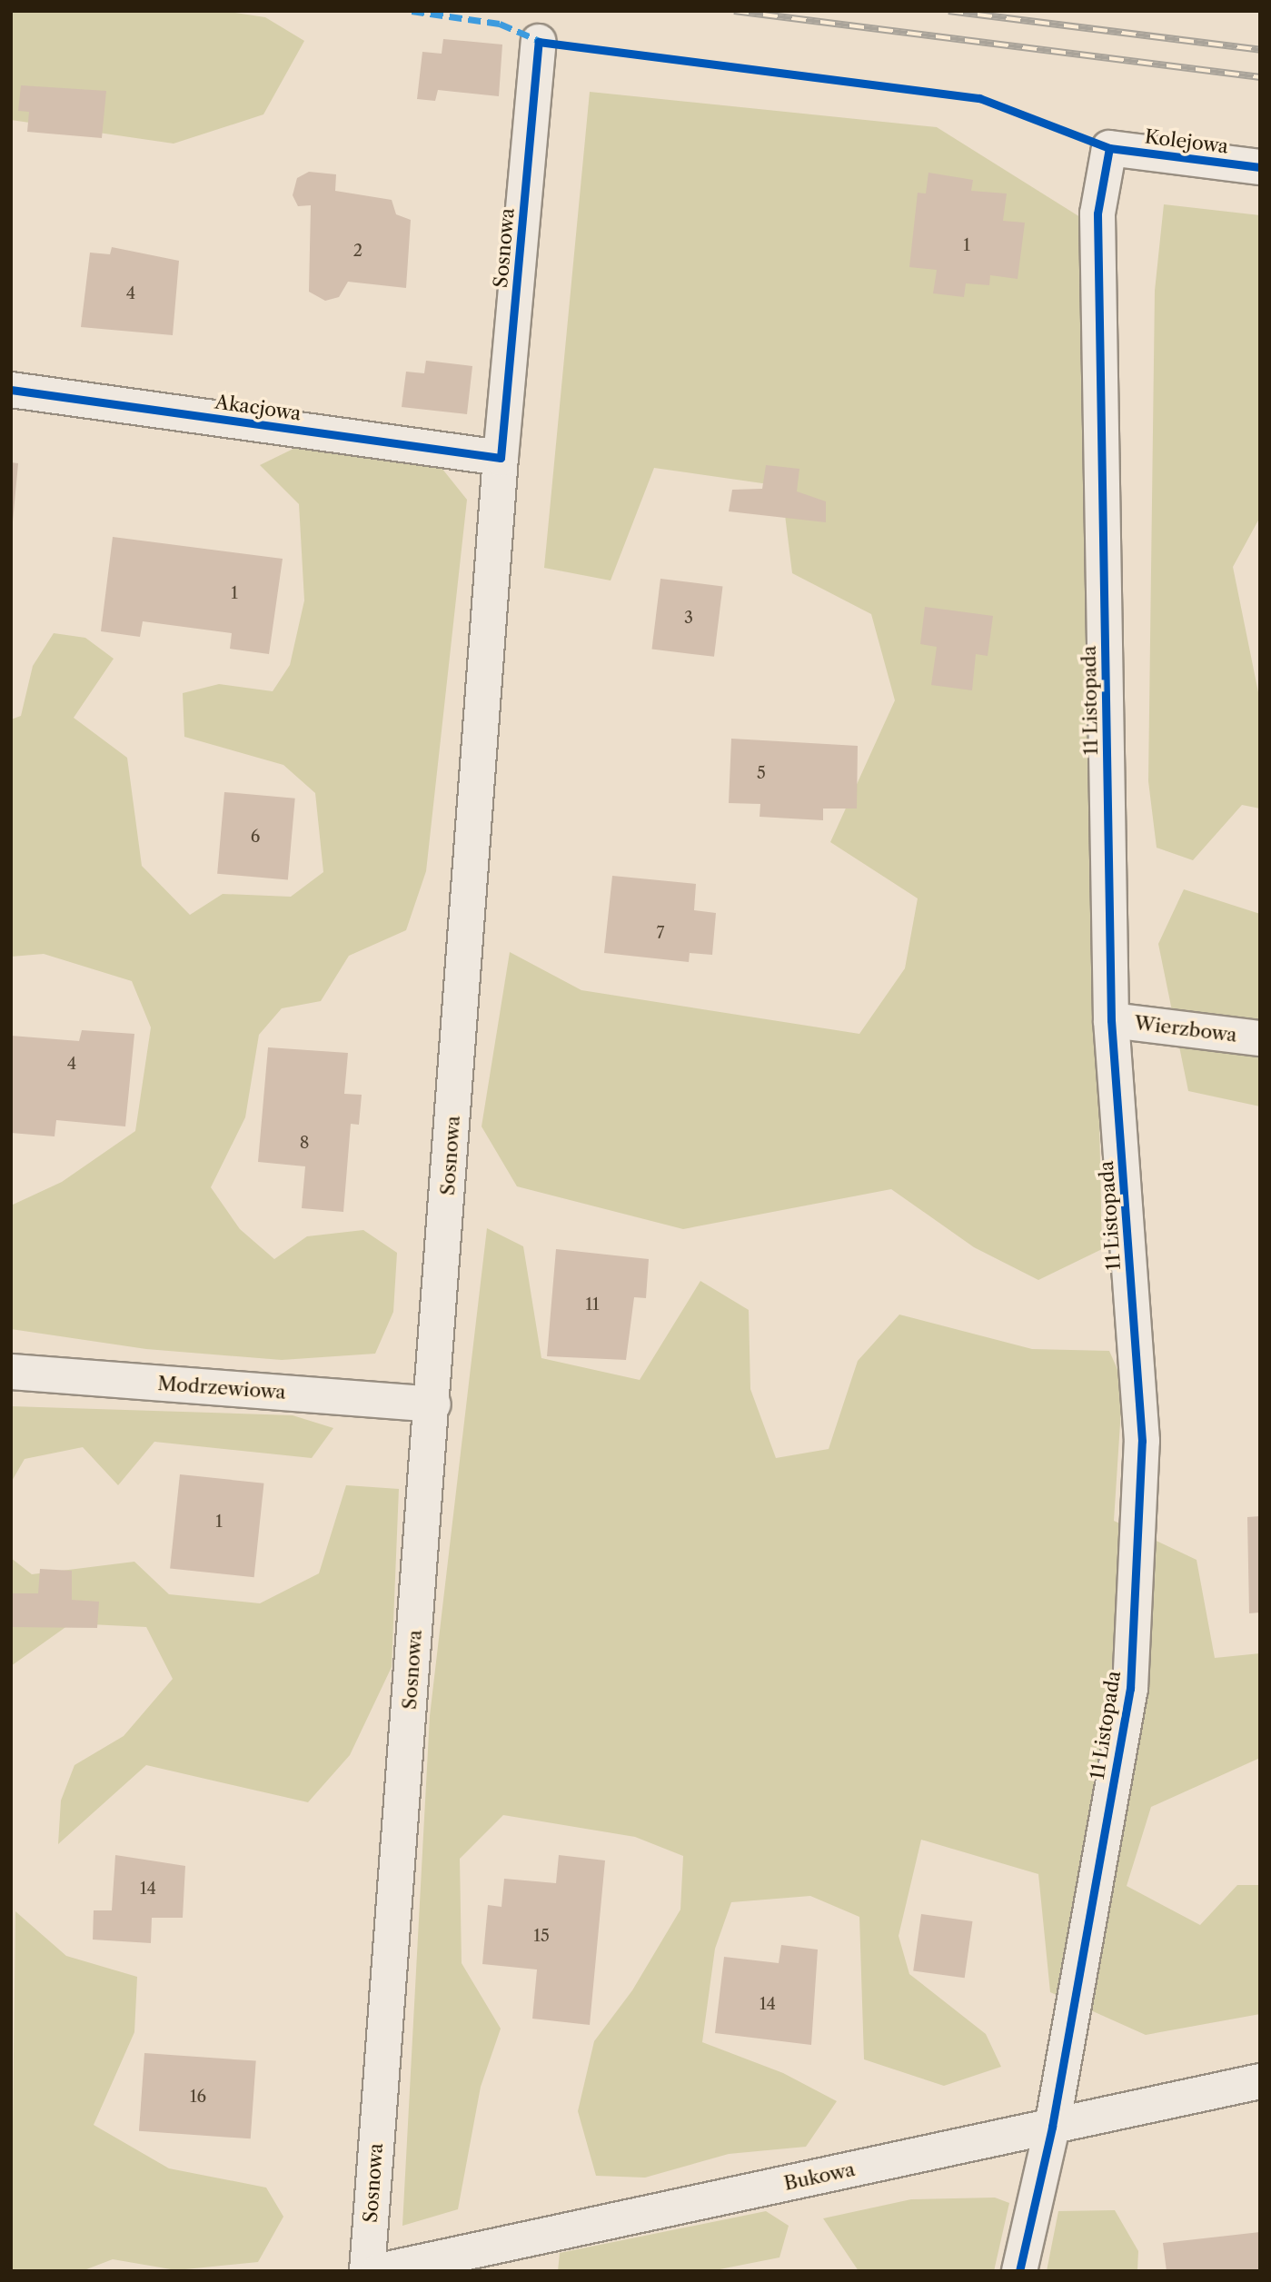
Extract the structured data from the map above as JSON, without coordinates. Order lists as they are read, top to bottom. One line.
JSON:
{"streets":{"street":["Kolejowa","Sosnowa","Akacjowa","11 Listopada","Wierzbowa","Modrzewiowa","Bukowa"]},"crossings":[["Kolejowa","11 Listopada"],["Sosnowa","Akacjowa"],["Sosnowa","Modrzewiowa"],["11 Listopada","Wierzbowa"],["11 Listopada","Bukowa"]],"house_numbers":["1","2","4","1","3","5","6","7","4","8","11","1","14","15","14","16"]}
